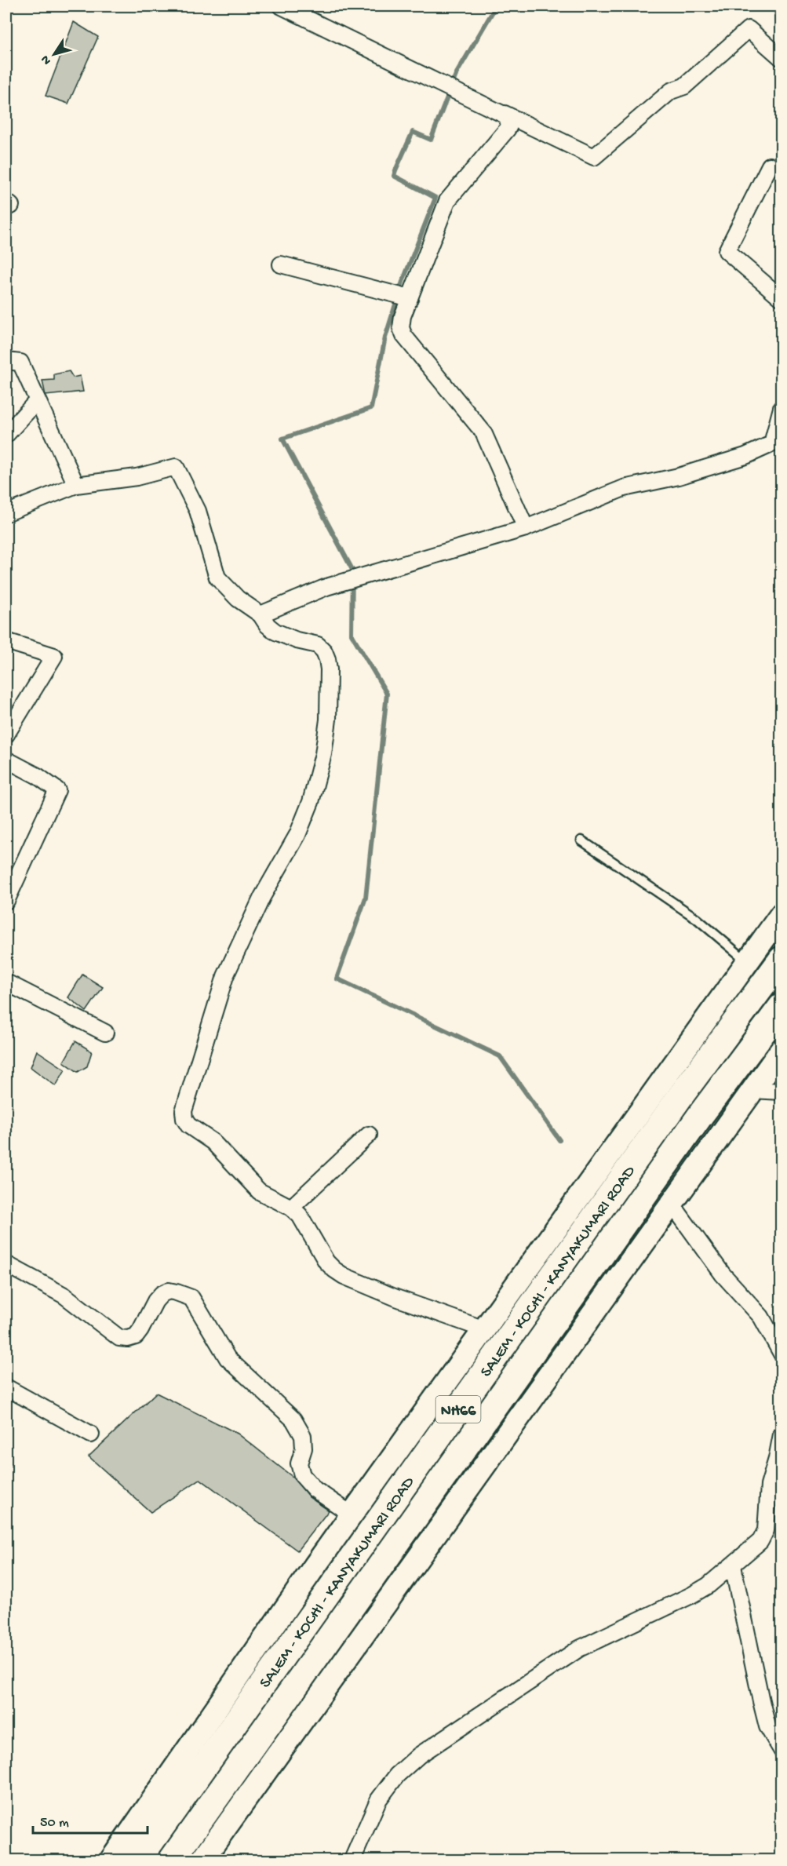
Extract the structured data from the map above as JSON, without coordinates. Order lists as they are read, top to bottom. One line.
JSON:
{"streets":{"highway":["SALEM - KOCHI - KANYAKUMARI ROAD","NH66"]},"scale_bar":"50 m","north":"bottom left"}
